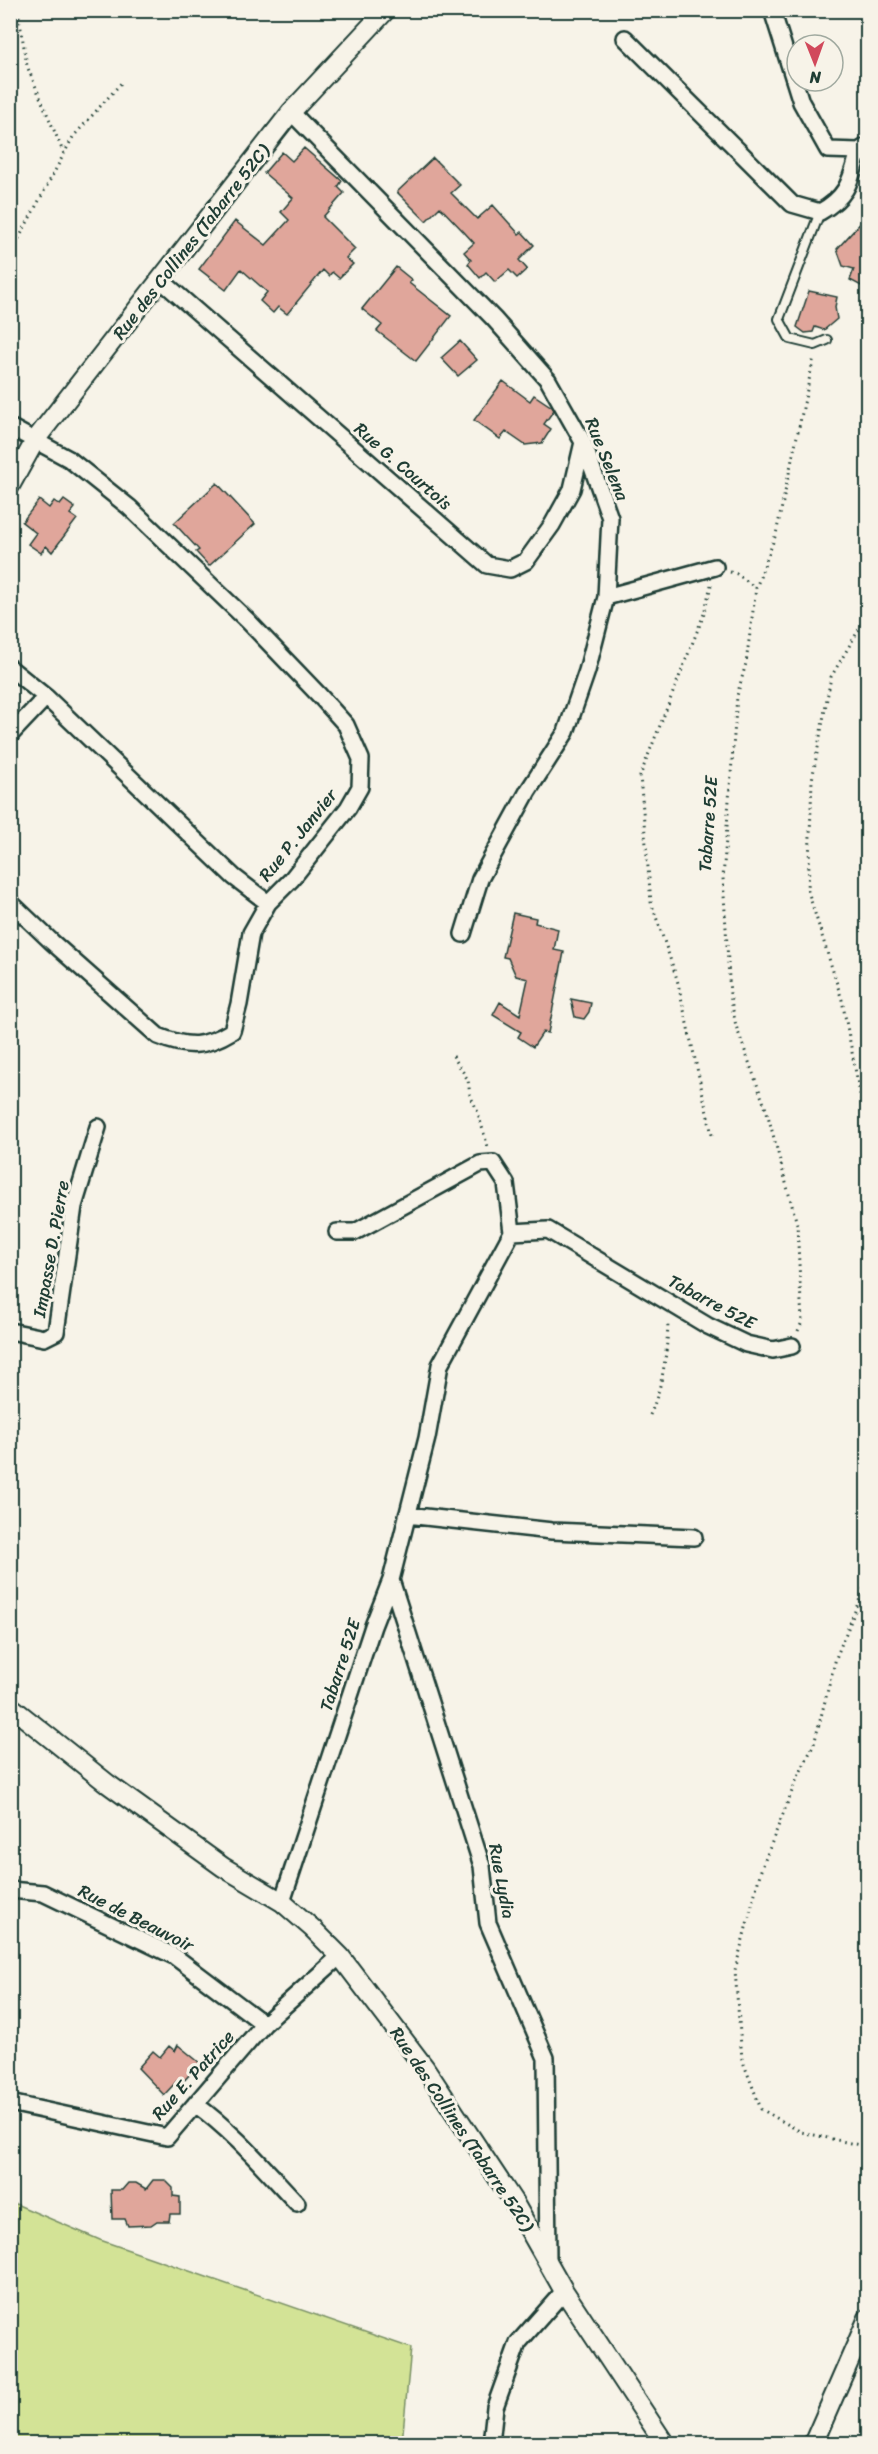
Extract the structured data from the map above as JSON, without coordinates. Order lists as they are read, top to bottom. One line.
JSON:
{"streets":{"street":["Rue des Collines (Tabarre 52C)","Rue Selena","Rue G. Courtois","Tabarre 52E","Rue P. Janvier","Impasse D. Pierre","Rue Lydia","Rue de Beauvoir","Rue E. Patrice"]},"crossings":[["Rue des Collines (Tabarre 52C)","Rue Selena"],["Rue des Collines (Tabarre 52C)","Rue G. Courtois"],["Rue des Collines (Tabarre 52C)","Tabarre 52E"],["Rue des Collines (Tabarre 52C)","Rue P. Janvier"],["Rue des Collines (Tabarre 52C)","Rue Lydia"],["Rue des Collines (Tabarre 52C)","Rue E. Patrice"],["Rue Selena","Rue G. Courtois"],["Tabarre 52E","Rue Lydia"],["Rue de Beauvoir","Rue E. Patrice"]],"north":"bottom"}
